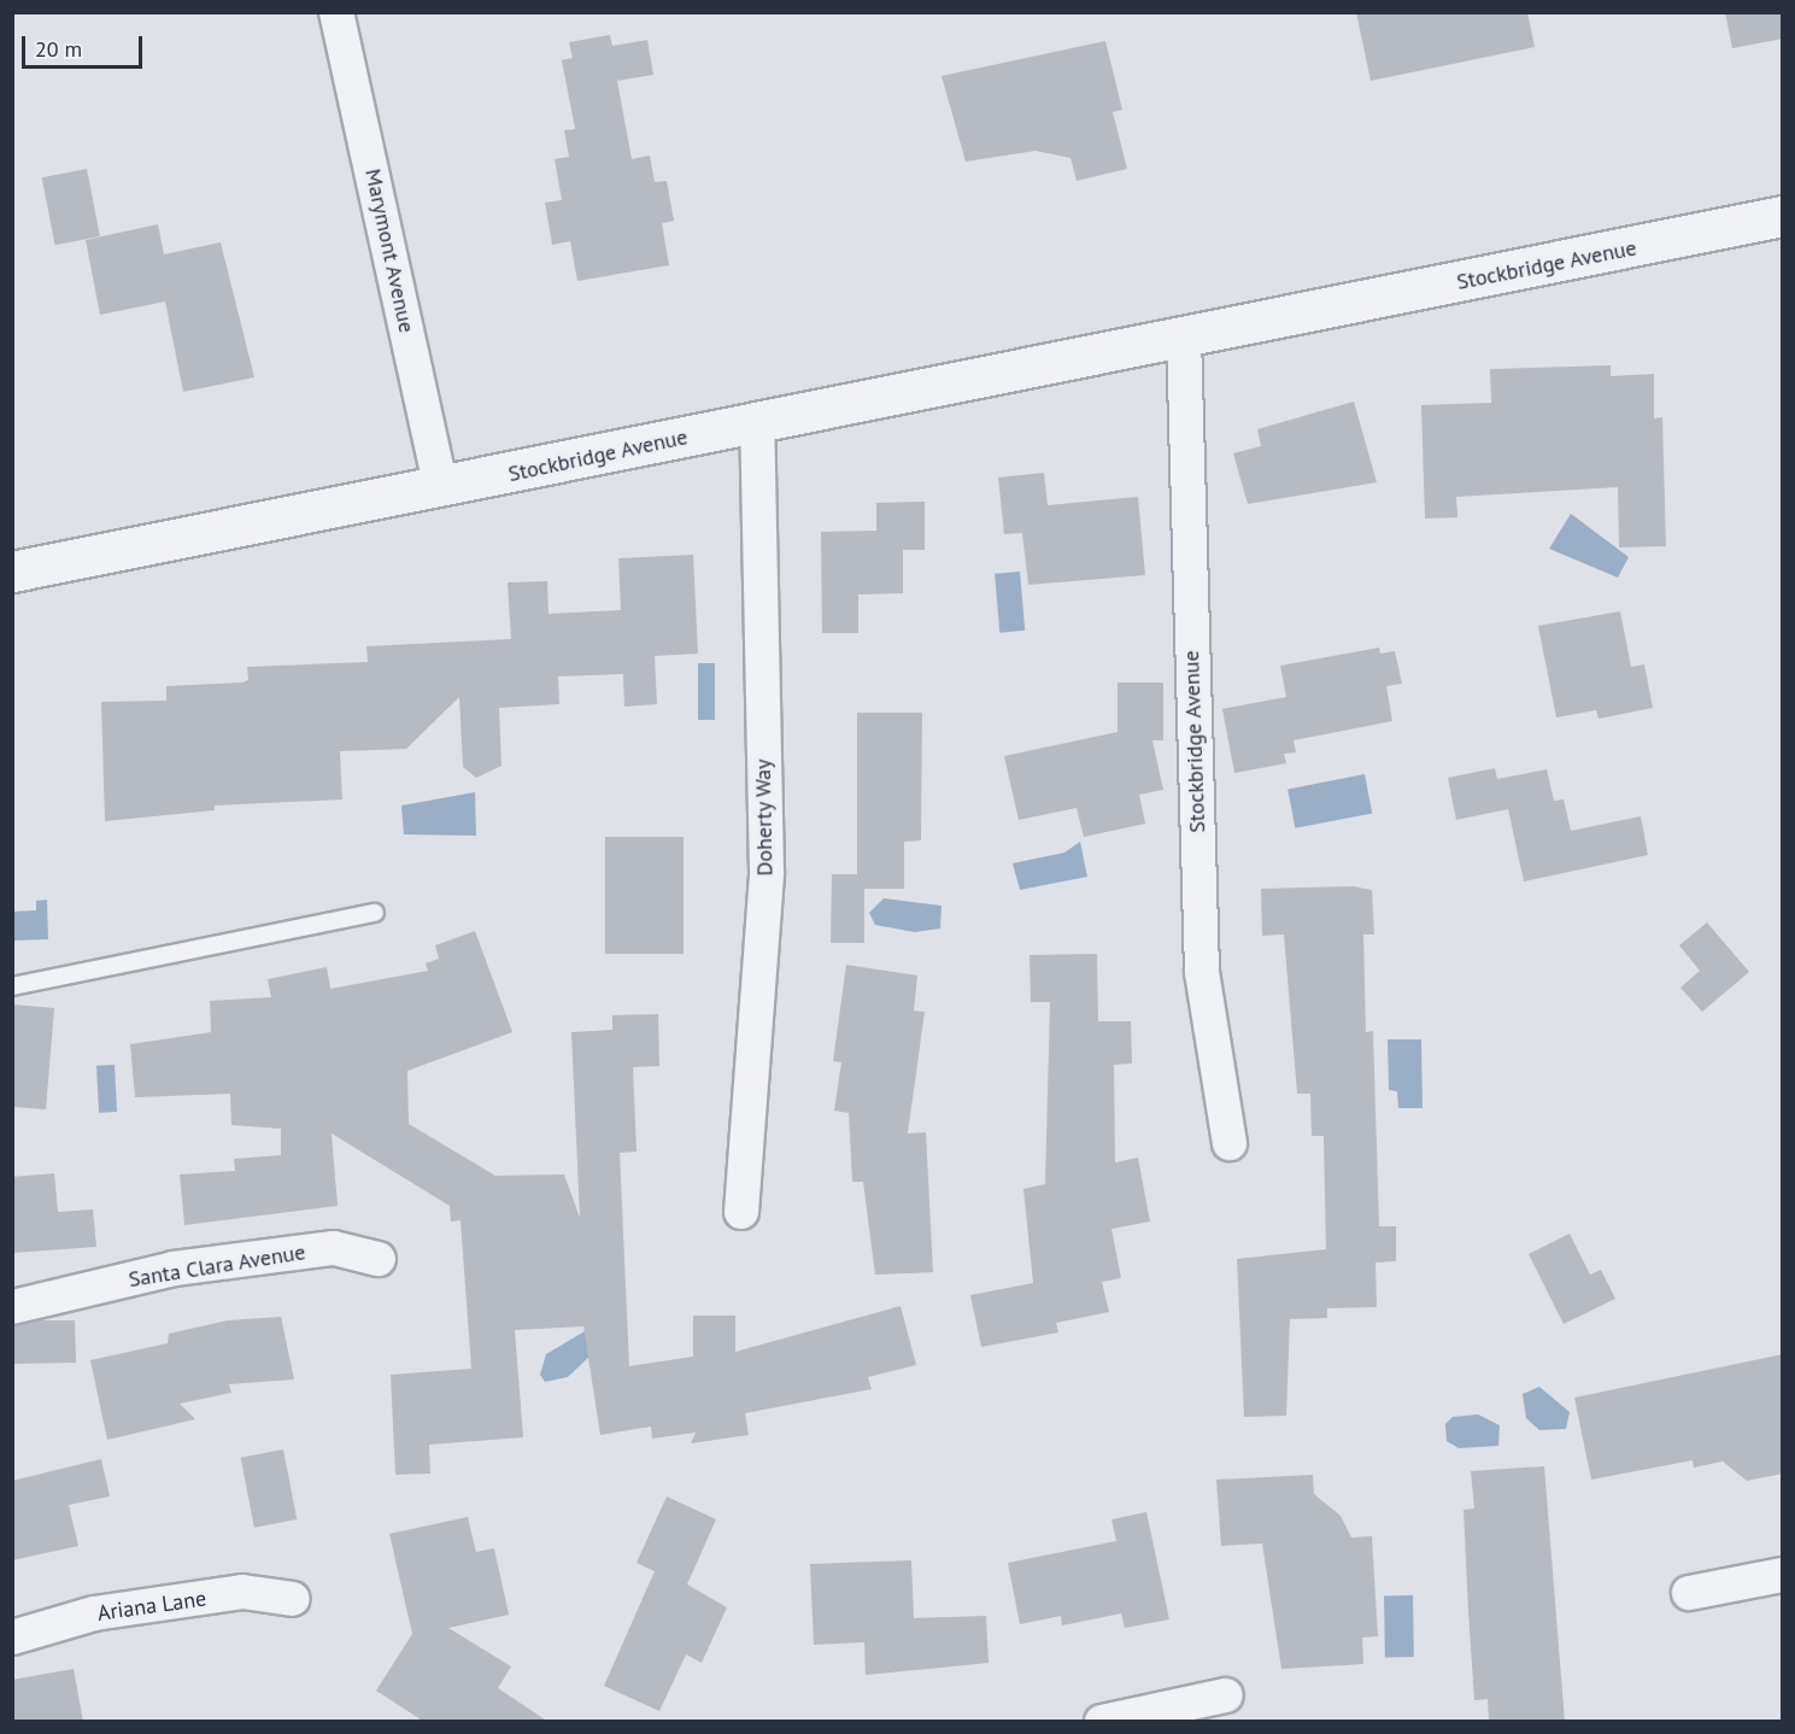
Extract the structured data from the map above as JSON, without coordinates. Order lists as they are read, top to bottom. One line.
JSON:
{"streets":{"street":["Marymont Avenue","Stockbridge Avenue","Doherty Way","Santa Clara Avenue","Ariana Lane"]},"crossings":[["Marymont Avenue","Stockbridge Avenue"],["Stockbridge Avenue","Doherty Way"]],"scale_bar":"20 m"}
